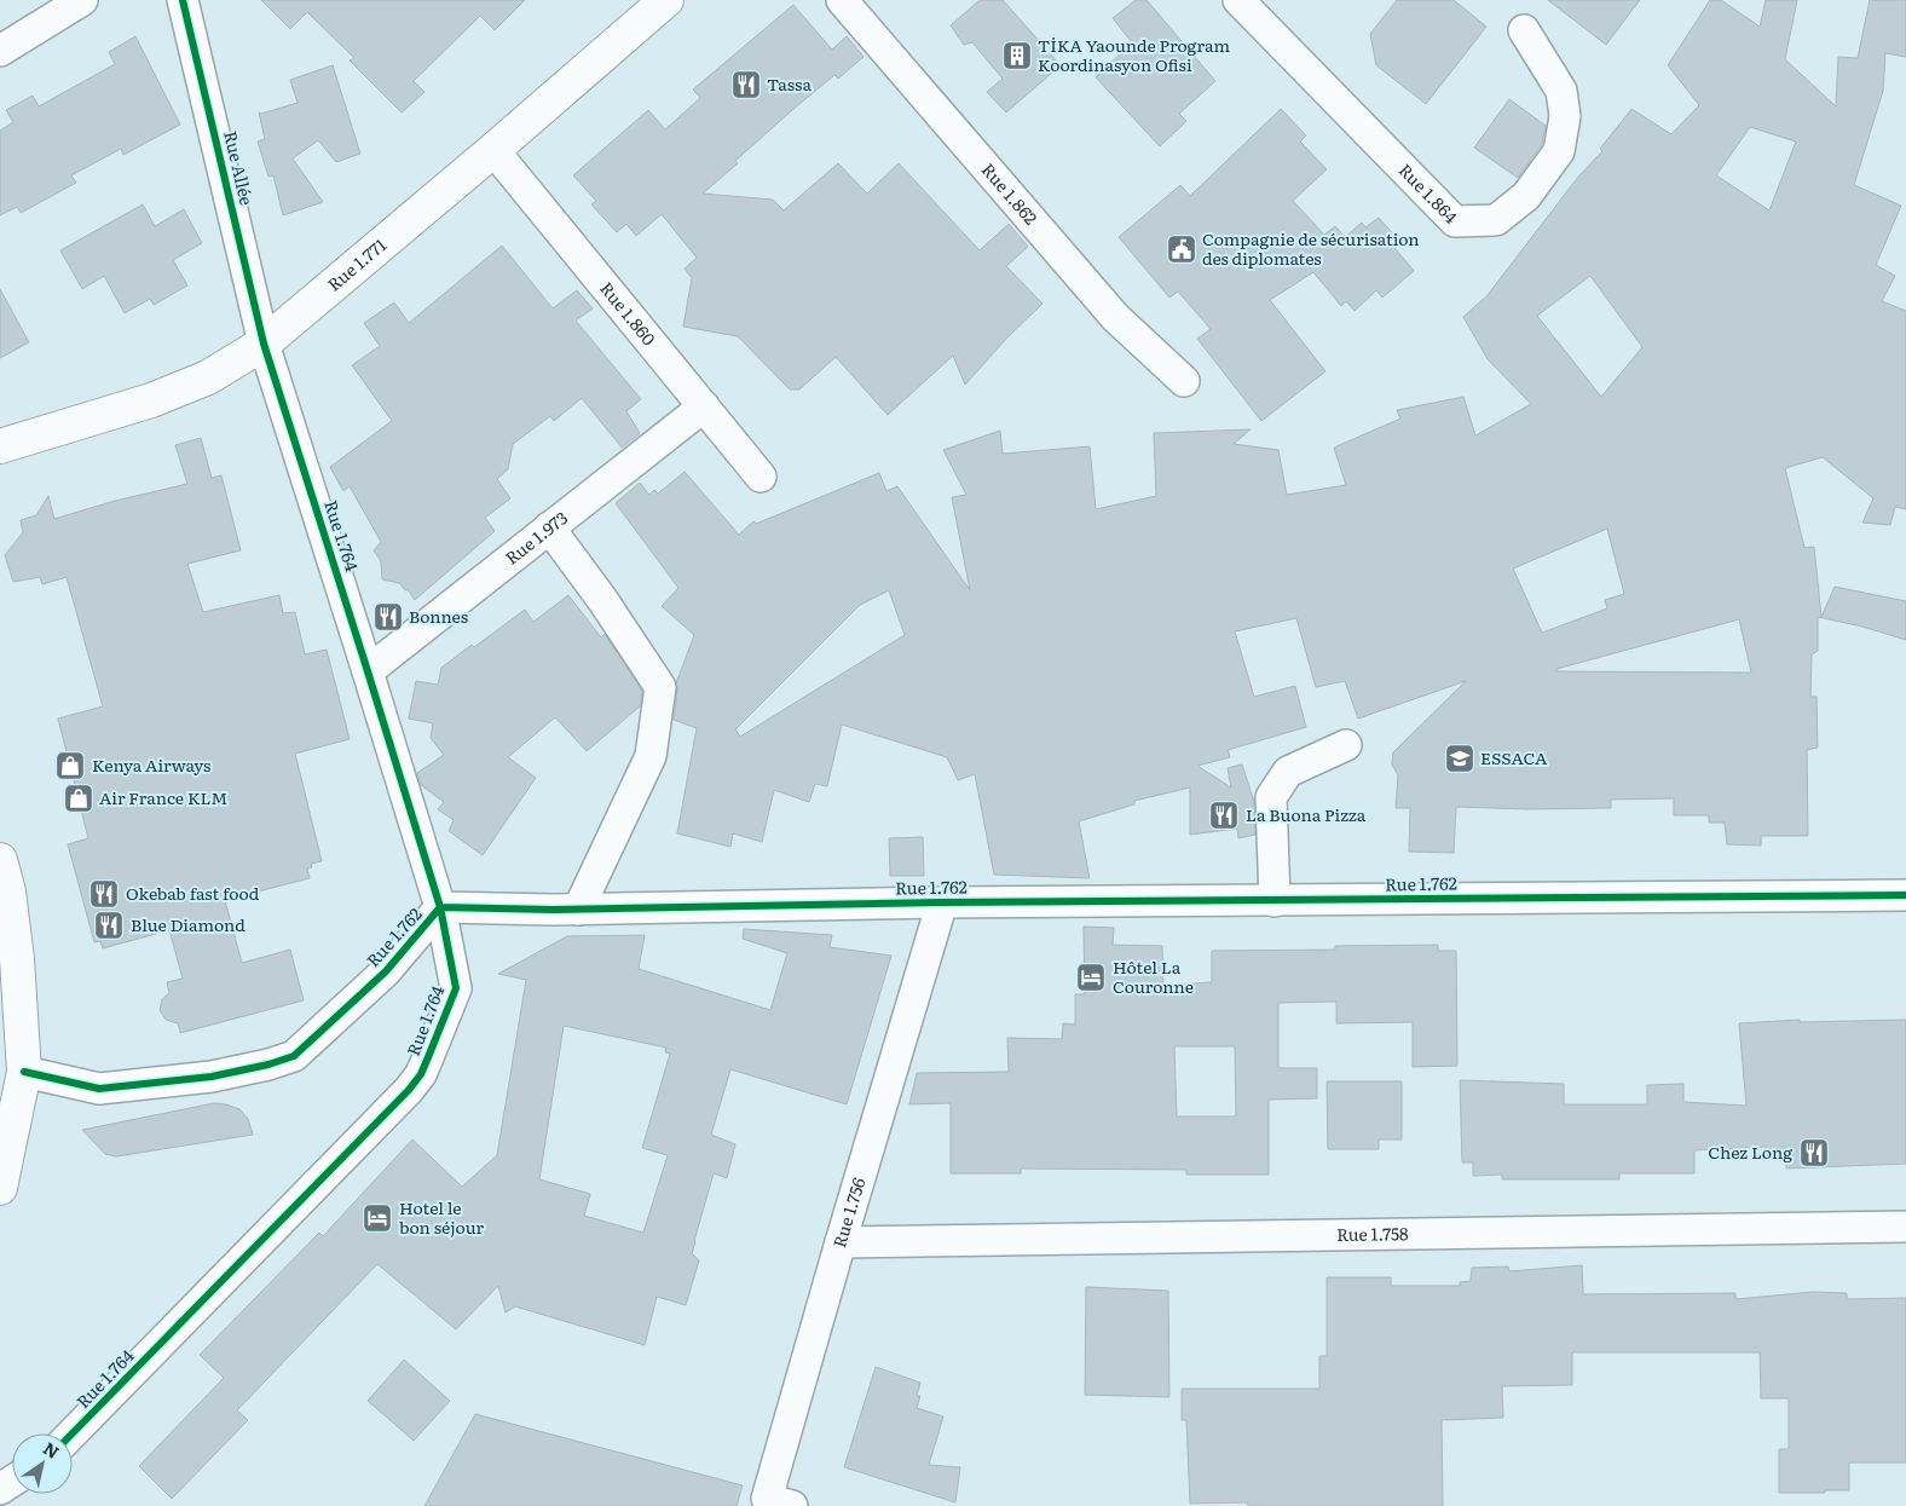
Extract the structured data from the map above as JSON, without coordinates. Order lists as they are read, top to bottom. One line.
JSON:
{"streets":{"street":["Rue Allée","Rue 1.864","Rue 1.862","Rue 1.771","Rue 1.860","Rue 1.764","Rue 1.973","Rue 1.762","Rue 1.756","Rue 1.758"]},"crossings":[["Rue Allée","Rue 1.771"],["Rue Allée","Rue 1.764"],["Rue 1.771","Rue 1.860"],["Rue 1.771","Rue 1.764"],["Rue 1.860","Rue 1.973"],["Rue 1.764","Rue 1.973"],["Rue 1.764","Rue 1.762"],["Rue 1.762","Rue 1.756"],["Rue 1.756","Rue 1.758"]],"places":{"building":["TİKA Yaounde Program Koordinasyon Ofisi"],"restaurant":["Tassa","Bonnes","La Buona Pizza","Okebab fast food","Blue Diamond","Chez Long"],"public building":["Compagnie de sécurisation des diplomates"],"school or university":["ESSACA"],"shop":["Kenya Airways","Air France KLM"],"hotel":["Hôtel La Couronne","Hotel le bon séjour"]},"north":"top right"}
